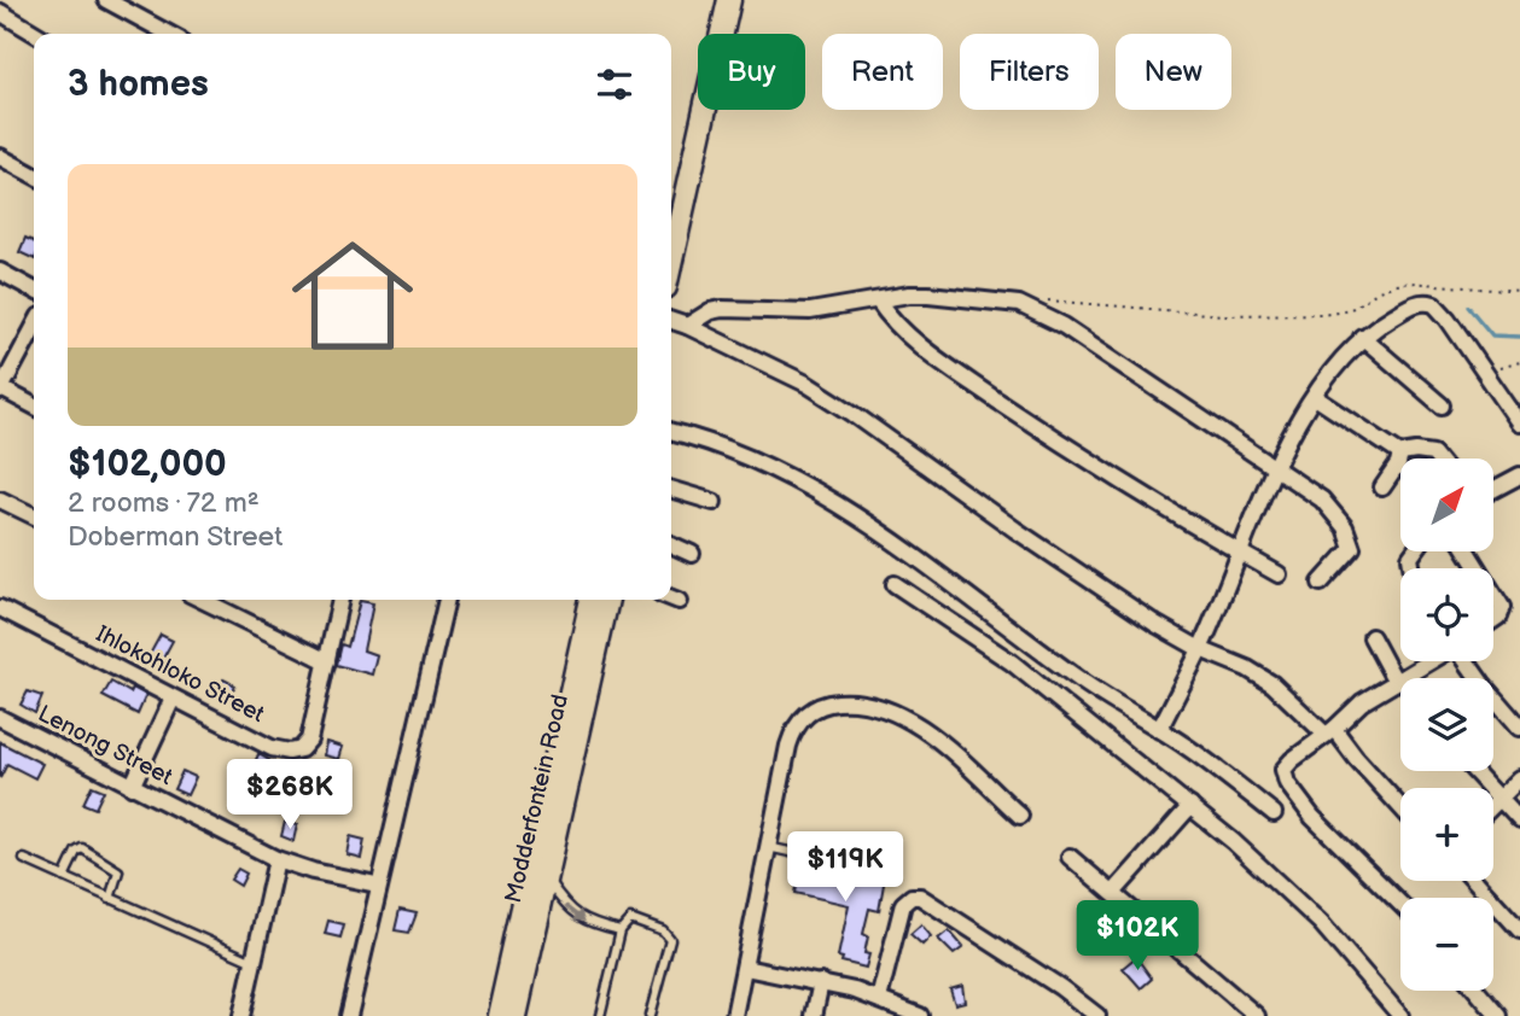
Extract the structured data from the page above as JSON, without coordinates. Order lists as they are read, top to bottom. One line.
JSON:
{"streets":{"main road":["Modderfontein Road"],"street":["Ihlokohloko Street","Lenong Street"]},"north":"top right","page":{"chip":["Buy","Rent","Filters","New"],"heading":"3 homes","list":[{"name":"$102,000","note":"2 rooms · 72 m² · Doberman Street"}],"map_buttons":["+","−"],"price":["$268K","$119K","$102K"]}}
